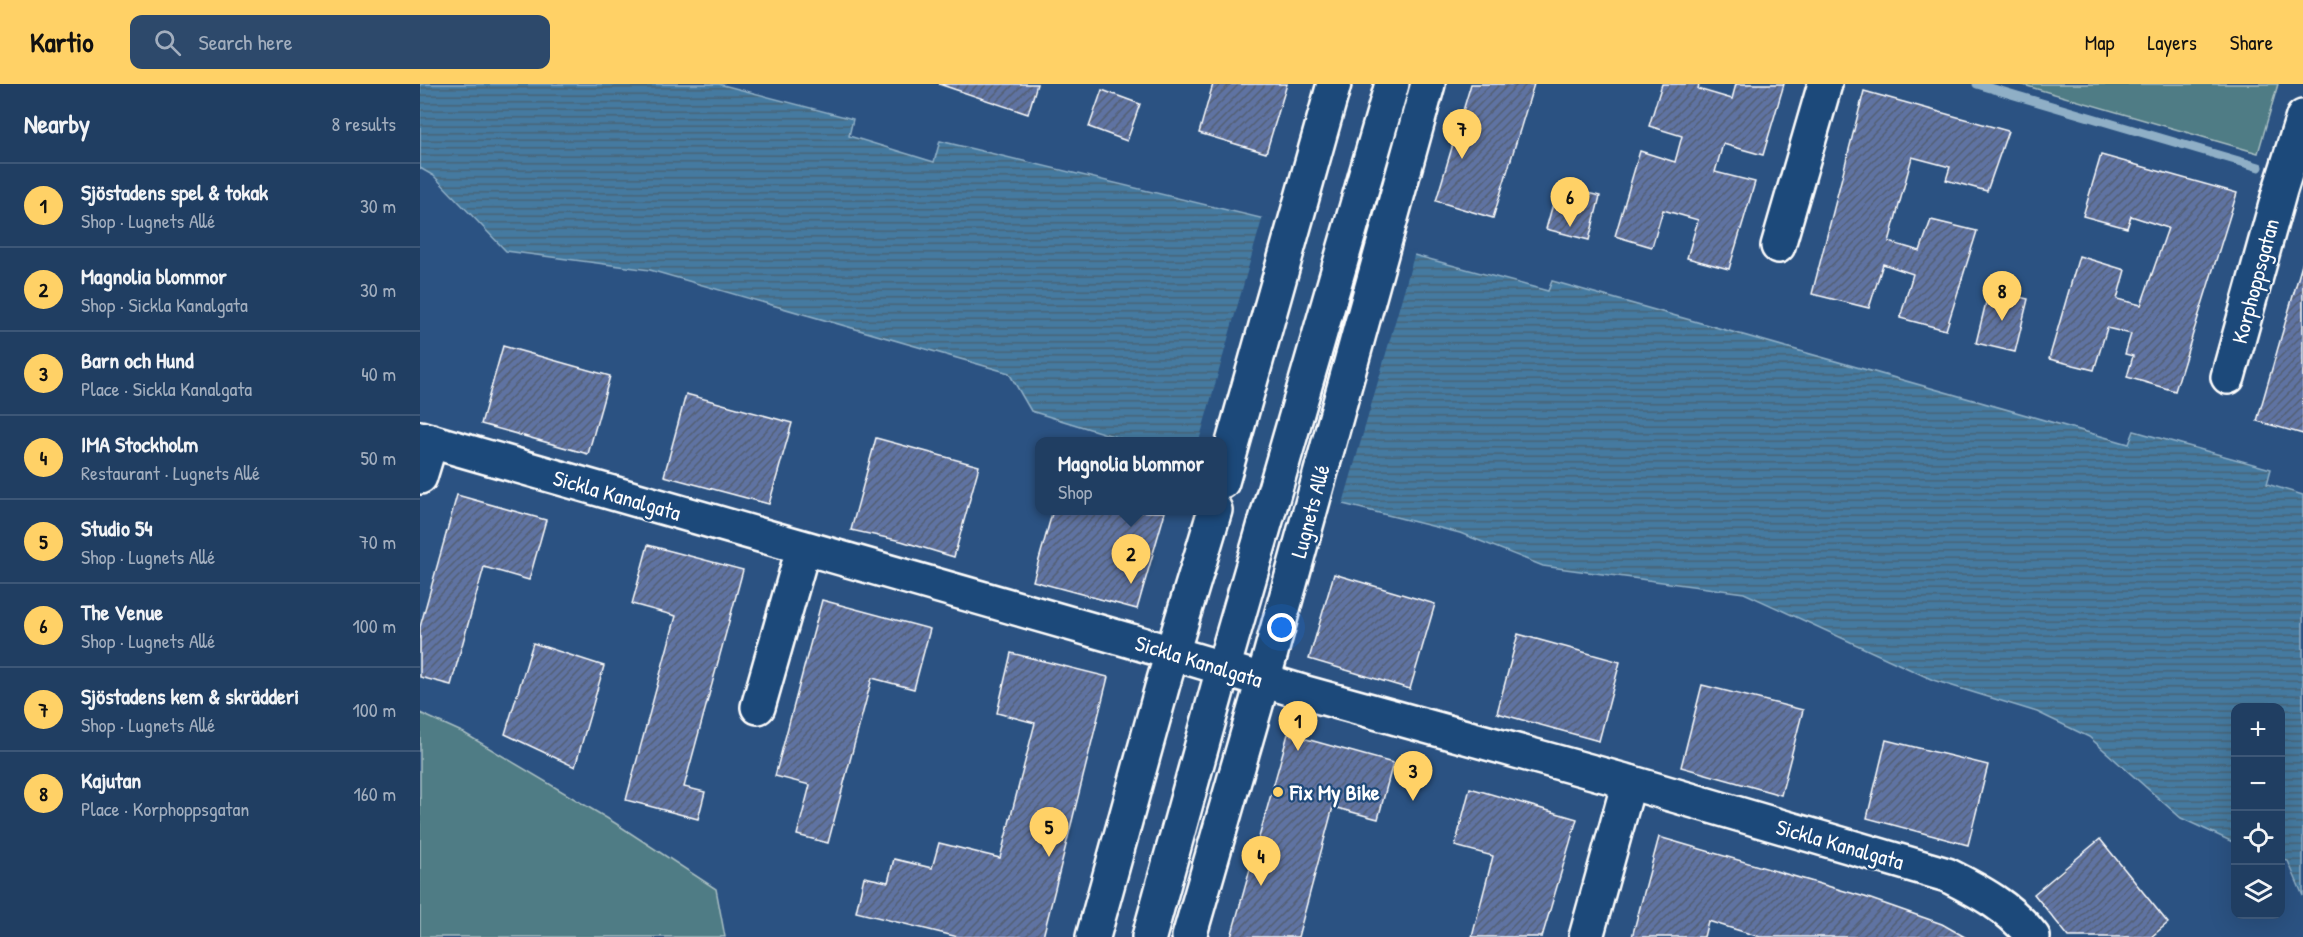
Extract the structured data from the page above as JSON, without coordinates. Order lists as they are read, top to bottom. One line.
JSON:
{"streets":{"street":["Korphoppsgatan","Sickla Kanalgata","Lugnets Allé"]},"crossings":[["Sickla Kanalgata","Lugnets Allé"]],"places":["Fix My Bike"],"page":{"header":"Kartio","search":"Search here","nav":["Map","Layers","Share"],"heading":["Nearby","8 results"],"pins":["7","6","8","2","1","3","5","4"],"list":[{"mark":"1","name":"Sjöstadens spel & tokak","note":"Shop · Lugnets Allé","value":"30 m"},{"mark":"2","name":"Magnolia blommor","note":"Shop · Sickla Kanalgata","value":"30 m"},{"mark":"3","name":"Barn och Hund","note":"Place · Sickla Kanalgata","value":"40 m"},{"mark":"4","name":"IMA Stockholm","note":"Restaurant · Lugnets Allé","value":"50 m"},{"mark":"5","name":"Studio 54","note":"Shop · Lugnets Allé","value":"70 m"},{"mark":"6","name":"The Venue","note":"Shop · Lugnets Allé","value":"100 m"},{"mark":"7","name":"Sjöstadens kem & skrädderi","note":"Shop · Lugnets Allé","value":"100 m"},{"mark":"8","name":"Kajutan","note":"Place · Korphoppsgatan","value":"160 m"}],"popup":["Magnolia blommor","Shop"],"map_buttons":["+","−"]}}
